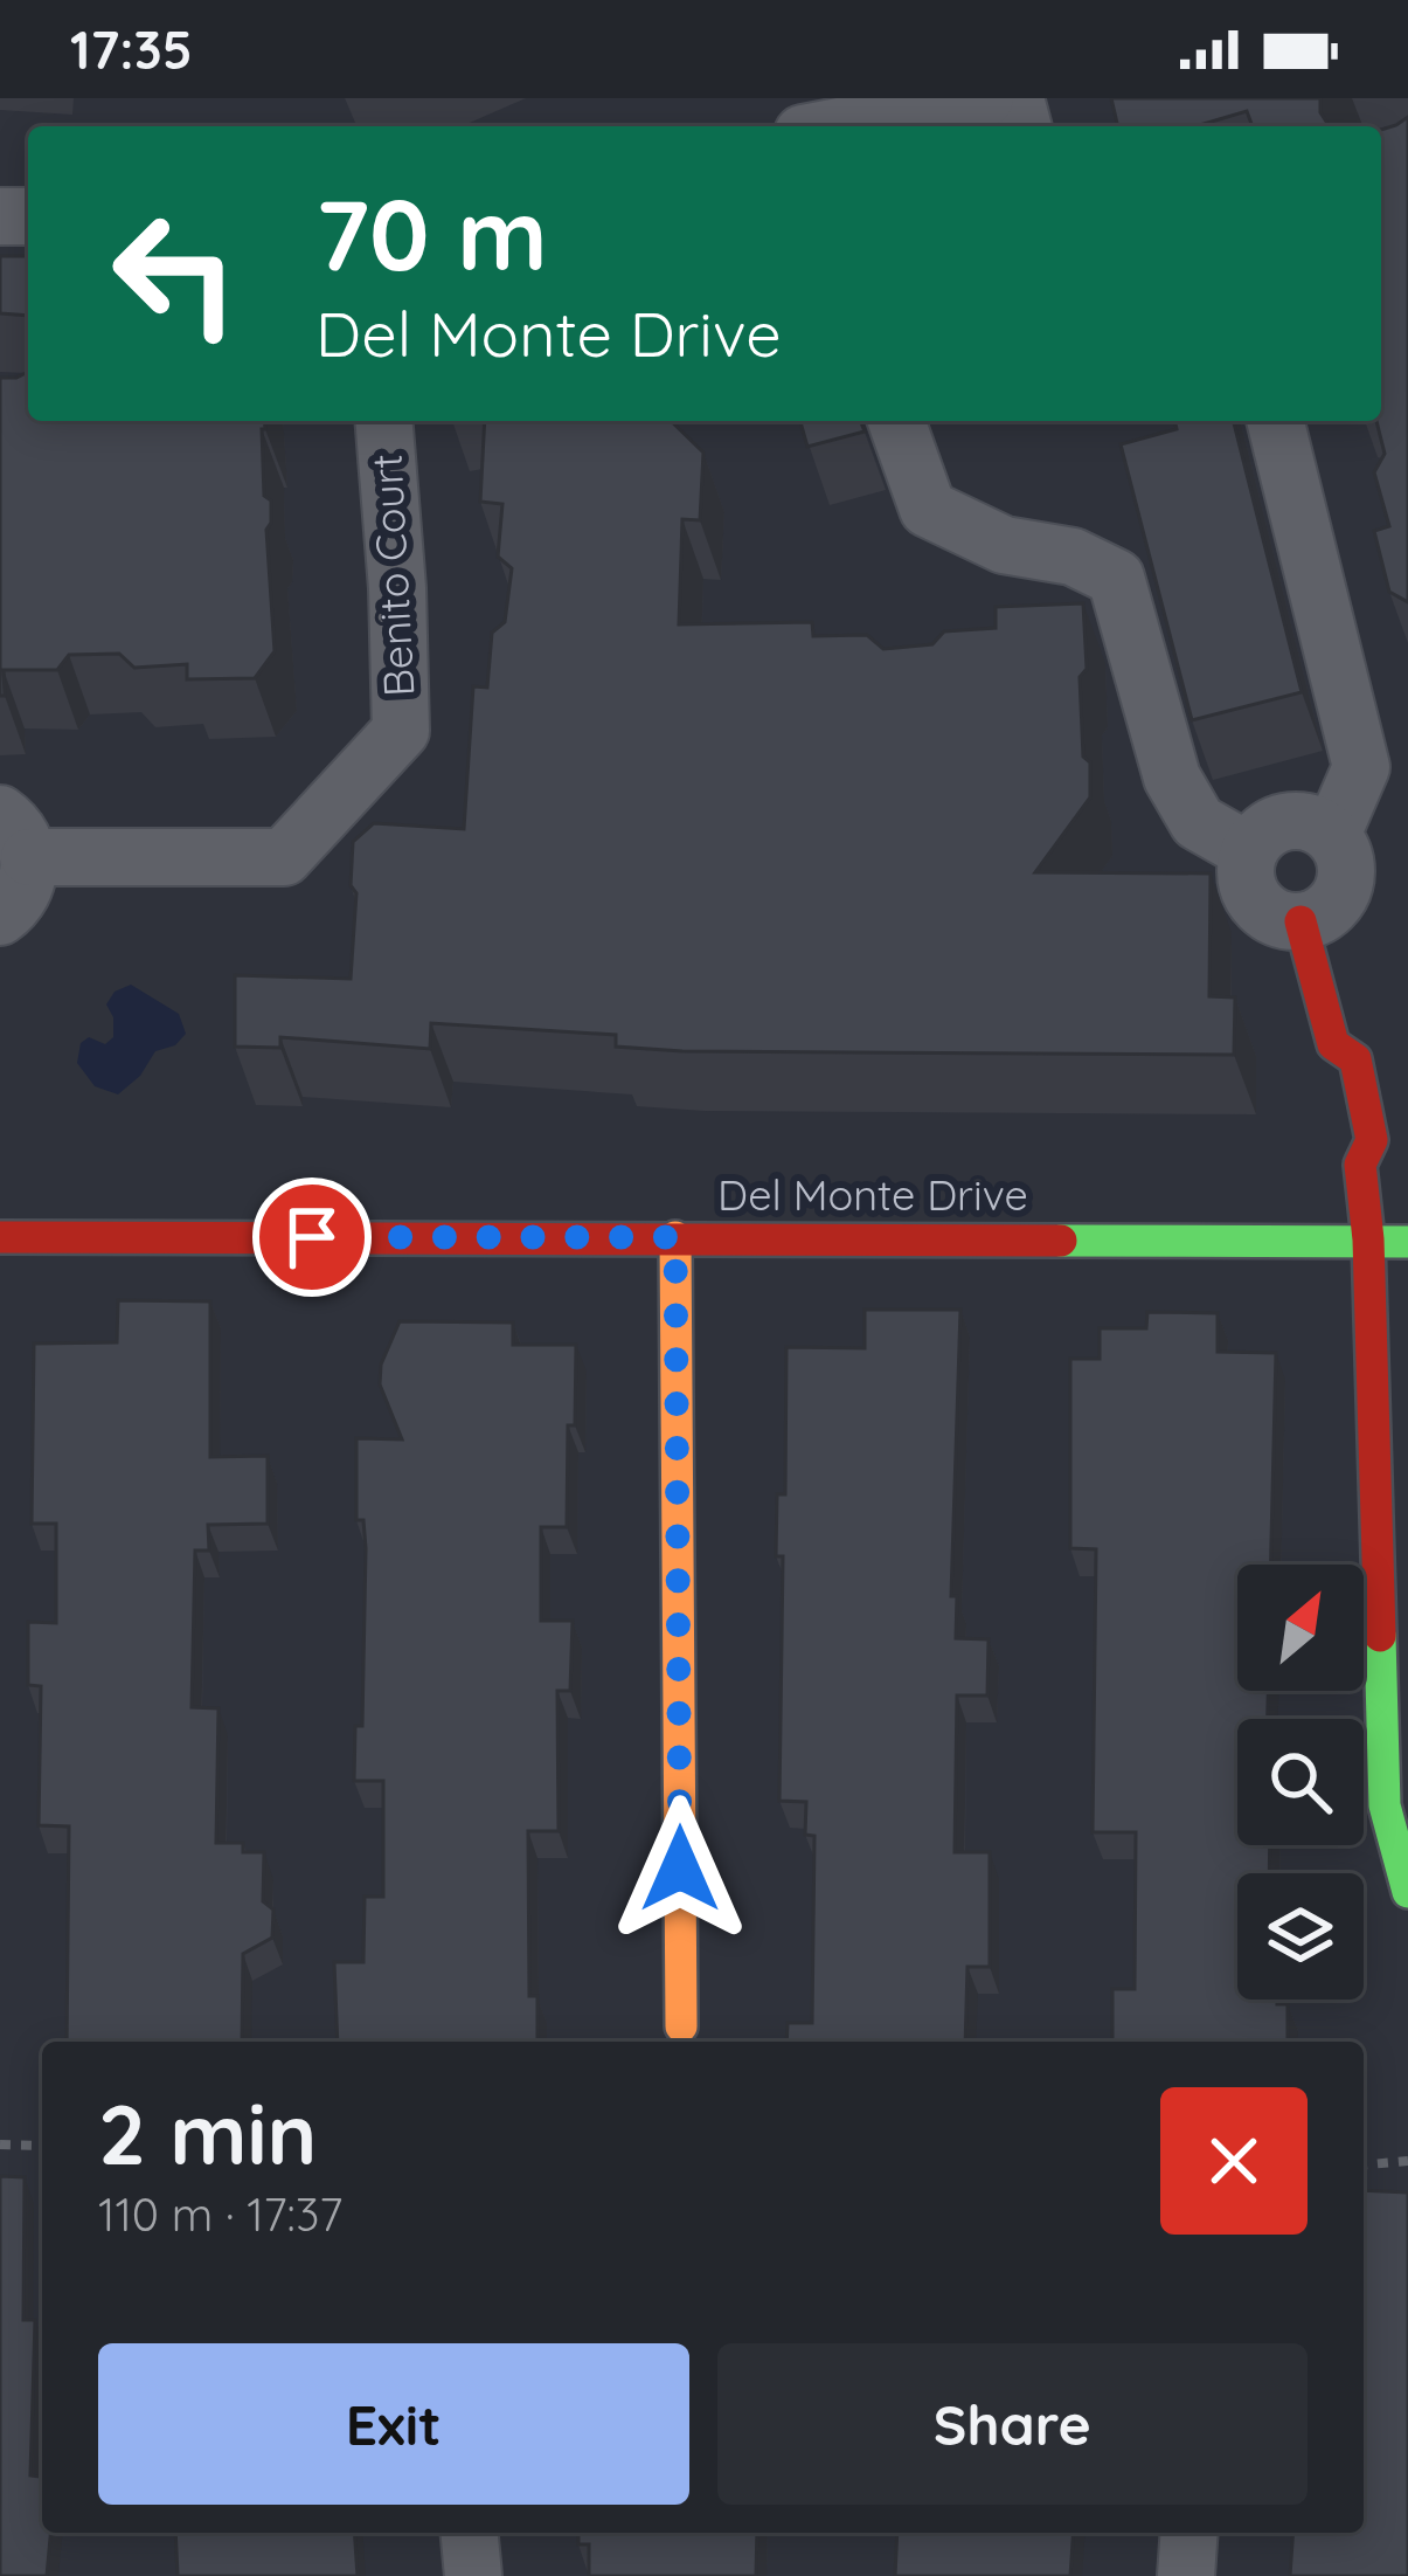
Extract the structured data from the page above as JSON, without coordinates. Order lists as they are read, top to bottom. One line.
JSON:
{"streets":{"street":["Benito Court","Del Monte Drive"]},"north":"top right","page":{"status":"17:35","turn":["70 m","Del Monte Drive"],"heading":["2 min","110 m · 17:37"],"buttons":["Exit","Share"]}}
